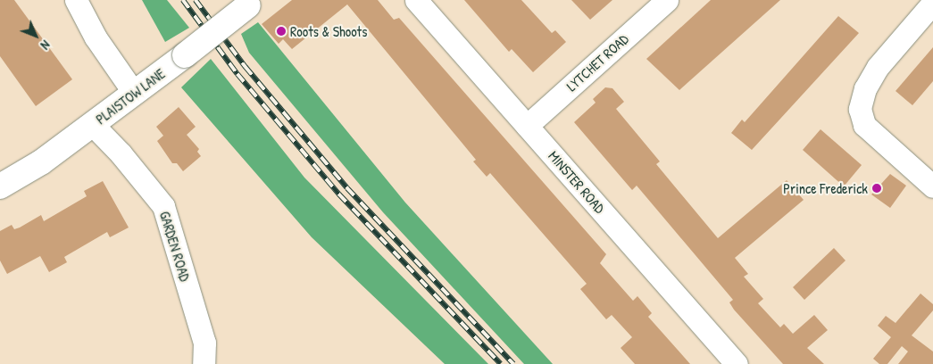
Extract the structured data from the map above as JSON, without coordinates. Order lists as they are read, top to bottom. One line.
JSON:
{"streets":{"street":["LYTCHET ROAD","PLAISTOW LANE","MINSTER ROAD","GARDEN ROAD"]},"crossings":[["LYTCHET ROAD","MINSTER ROAD"],["PLAISTOW LANE","GARDEN ROAD"]],"places":["Roots & Shoots","Prince Frederick"],"north":"bottom right"}
